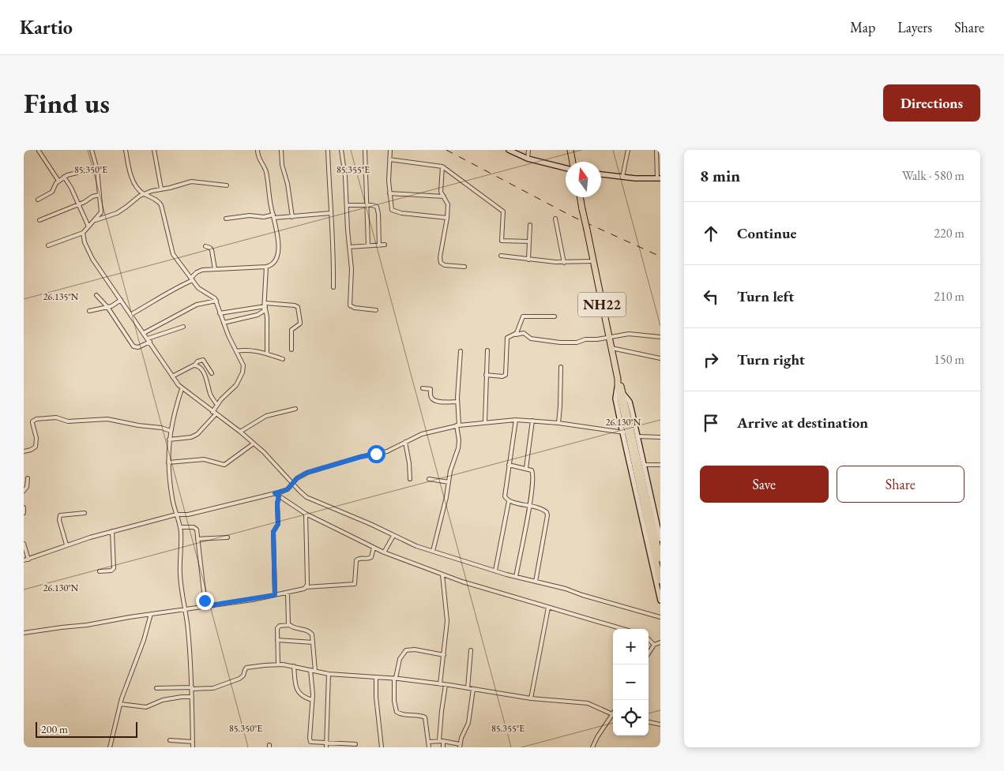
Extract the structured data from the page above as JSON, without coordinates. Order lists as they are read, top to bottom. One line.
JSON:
{"streets":{"highway":["NH22"]},"scale_bar":"200 m","north":"top","page":{"header":"Kartio","nav":["Map","Layers","Share"],"buttons":["Directions",["Save","Share"]],"title":"Find us","heading":["8 min","Walk · 580 m"],"list":[["Continue","220 m"],["Turn left","210 m"],["Turn right","150 m"],"Arrive at destination"],"map_buttons":["+","−"],"scale":"200 m"},"coordinates":["85.350°E","85.355°E","26.135°N","26.130°N"]}
